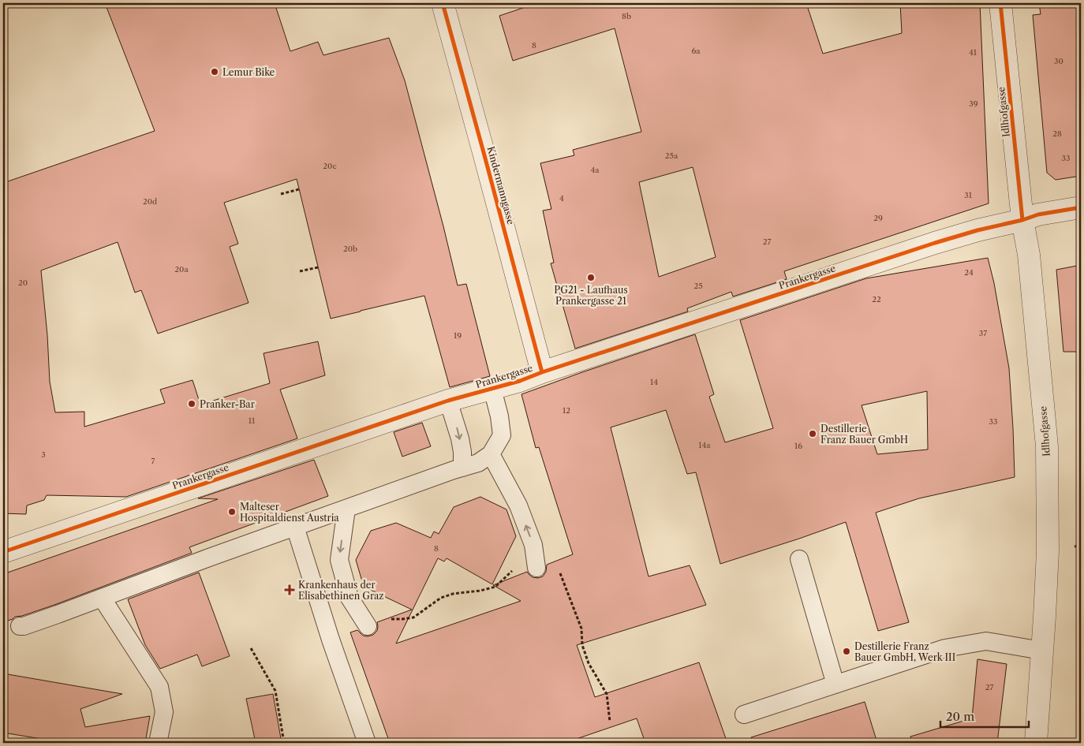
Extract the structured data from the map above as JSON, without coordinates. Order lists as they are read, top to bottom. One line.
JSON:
{"streets":{"street":["Idlhofgasse","Kindermanngasse","Prankergasse"]},"crossings":[["Idlhofgasse","Prankergasse"],["Kindermanngasse","Prankergasse"]],"places":{"other":["Lemur Bike","PG21 - Laufhaus Prankergasse 21","Pranker-Bar","Destillerie Franz Bauer GmbH","Malteser Hospitaldienst Austria","Destillerie Franz Bauer GmbH, Werk III"],"health":["Krankenhaus der Elisabethinen Graz"]},"house_numbers":["8b","8","6a","41","30","39","28","25a","33","20c","4a","31","4","20d","29","27","20b","20a","24","20","25","22","37","19","14","12","11","33","14a","16","3","7","8","27"],"scale_bar":"20 m"}
